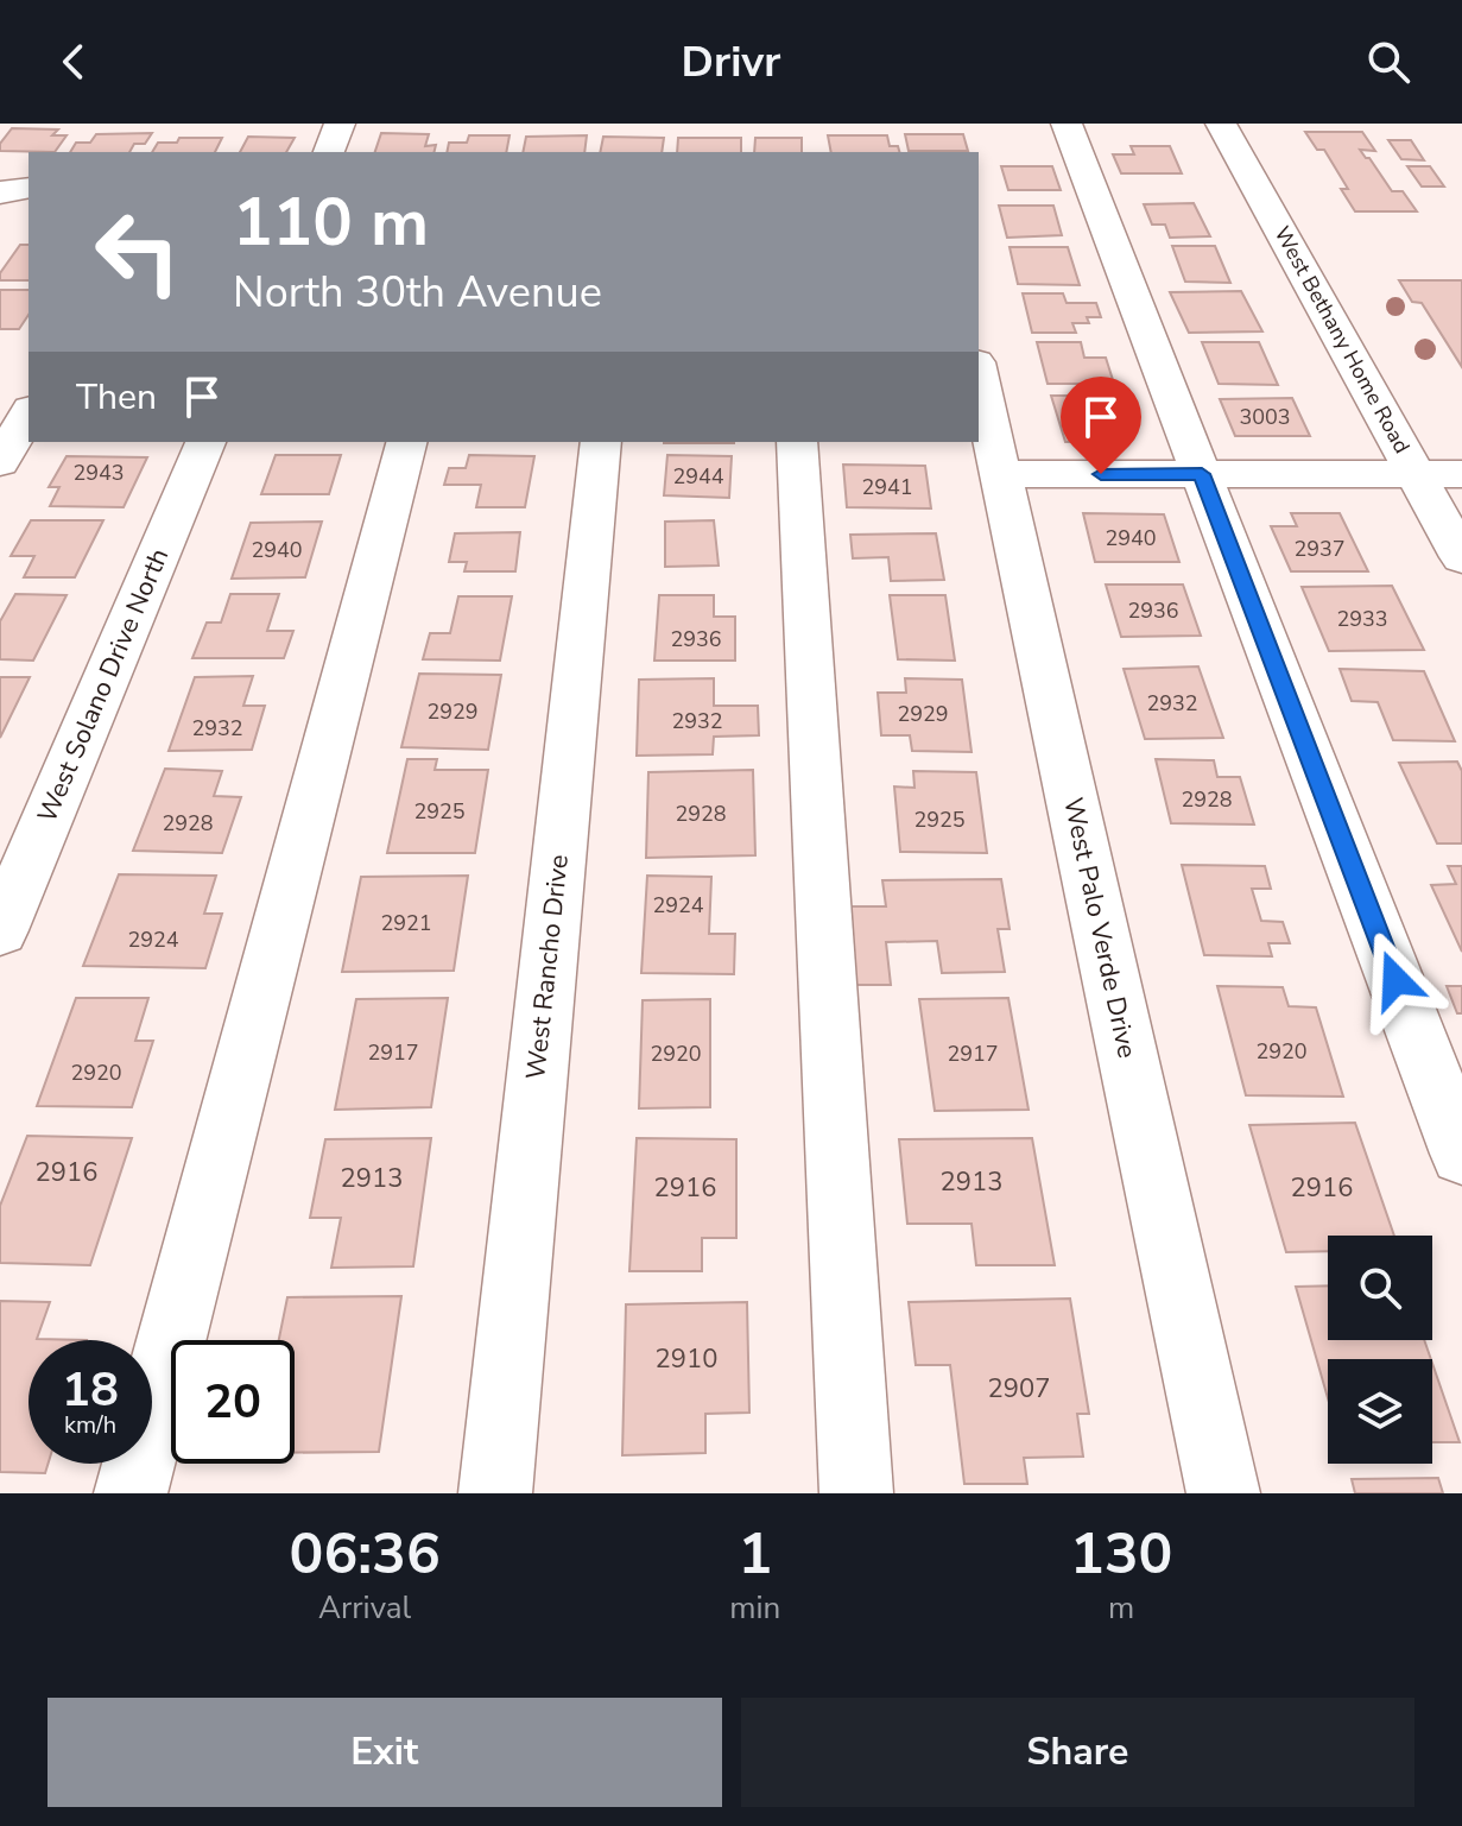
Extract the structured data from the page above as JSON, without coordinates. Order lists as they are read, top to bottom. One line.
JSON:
{"streets":{"street":["West Bethany Home Road","West Solano Drive North","West Palo Verde Drive","West Rancho Drive"]},"house_numbers":["3003","2943","2944","2941","2940","2937","2940","2936","2933","2936","2932","2929","2929","2932","2932","2928","2925","2928","2925","2928","2924","2921","2924","2920","2917","2920","2917","2920","2916","2913","2913","2916","2916","2910","2907"],"page":{"header":"Drivr","turn":["110 m","North 30th Avenue"],"then":"Then","speed":"18 km/h","limit":"20","eta":["06:36","Arrival","1","min","130","m"],"buttons":["Exit","Share"]}}
